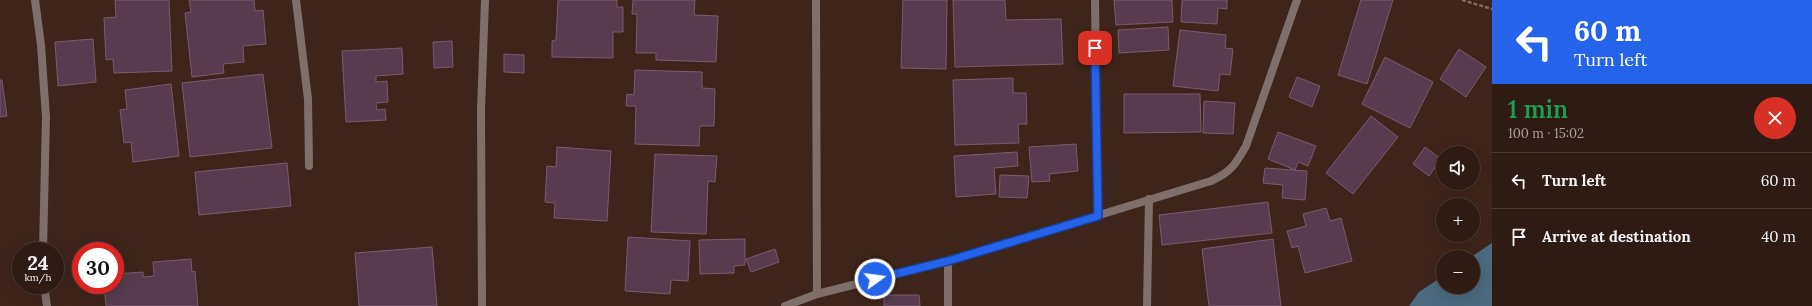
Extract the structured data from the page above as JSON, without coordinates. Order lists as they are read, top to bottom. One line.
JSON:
{"page":{"turn":["60 m","Turn left"],"heading":["1 min","100 m · 15:02"],"map_buttons":["+","−"],"list":[{"name":"Turn left","value":"60 m"},{"name":"Arrive at destination","value":"40 m"}],"speed":"24 km/h","limit":"30"}}
